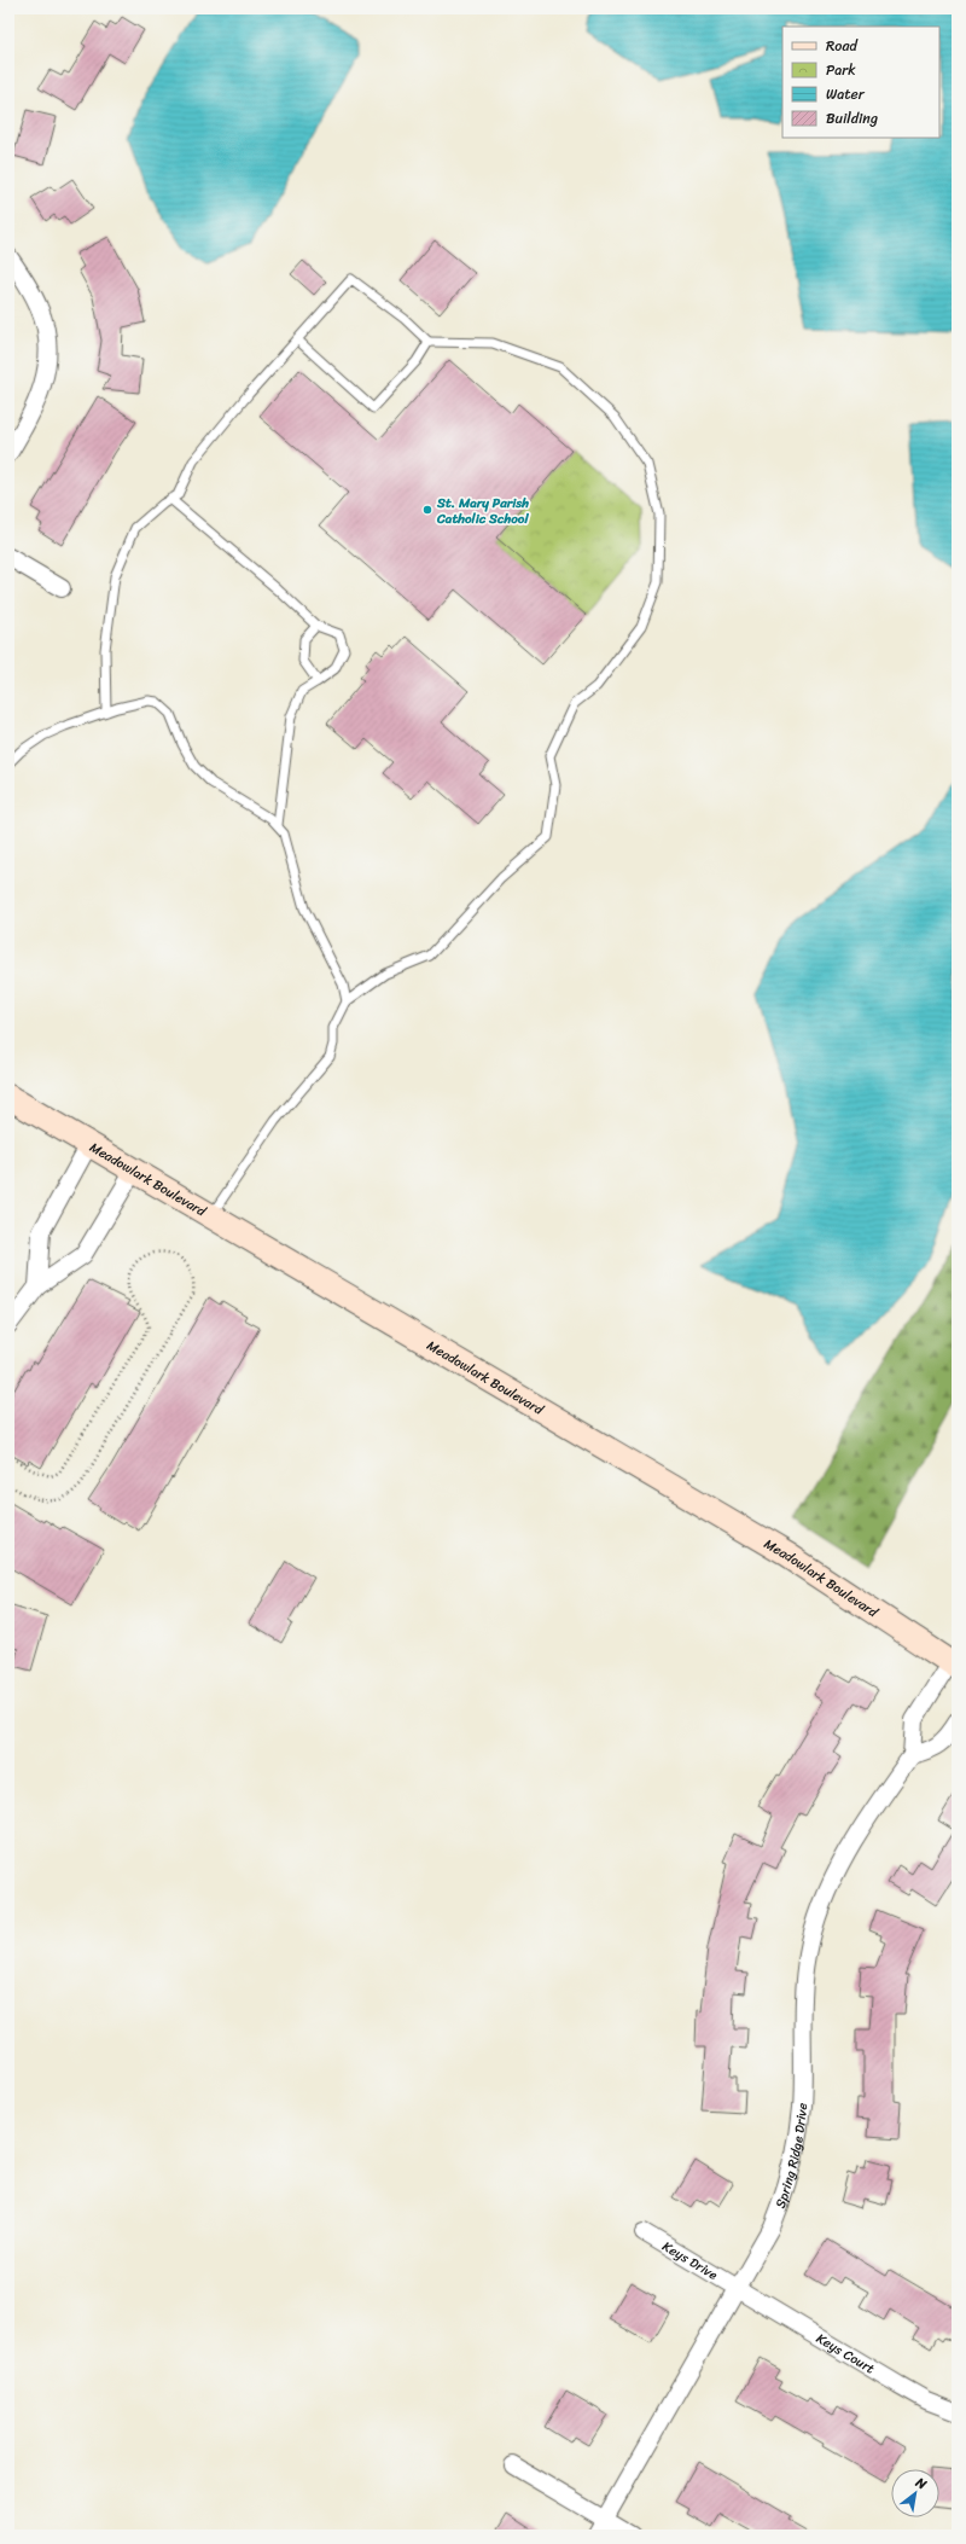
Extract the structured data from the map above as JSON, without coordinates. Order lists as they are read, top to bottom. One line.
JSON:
{"streets":{"street":["Meadowlark Boulevard","Spring Ridge Drive","Keys Drive","Keys Court"]},"crossings":[["Spring Ridge Drive","Keys Drive"],["Spring Ridge Drive","Keys Court"],["Keys Drive","Keys Court"]],"places":["St. Mary Parish Catholic School"],"legend":["Road","Park","Water","Building"],"north":"top right"}
